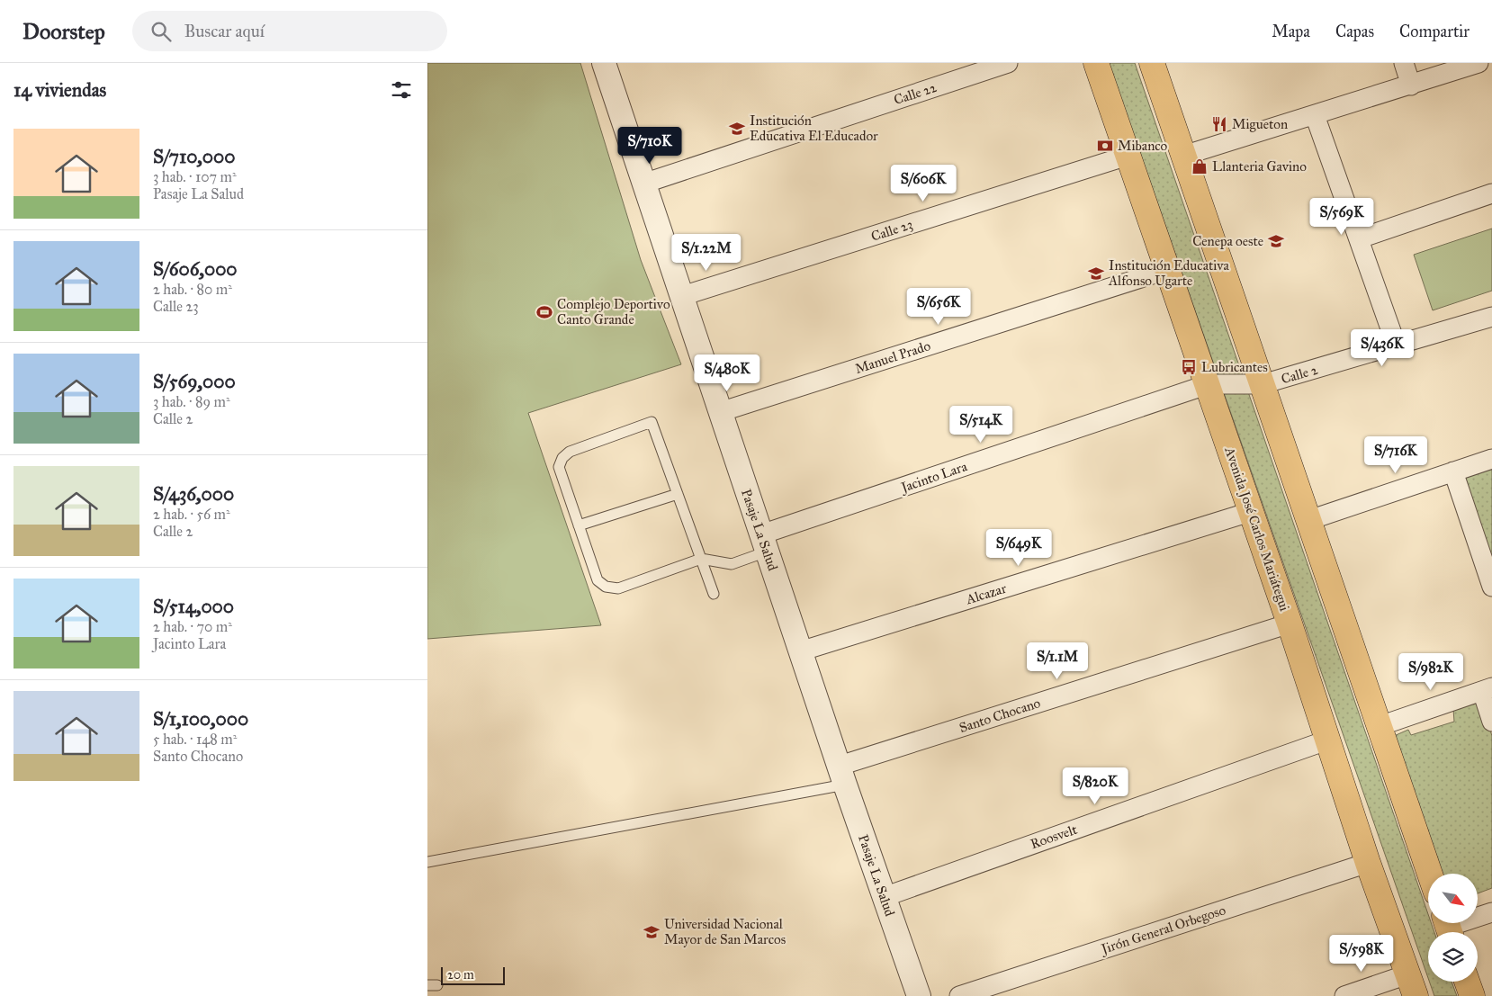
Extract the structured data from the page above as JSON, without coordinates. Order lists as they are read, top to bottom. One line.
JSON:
{"streets":{"main road":["Avenida José Carlos Mariátegui"],"street":["Calle 22","Calle 23","Manuel Prado","Calle 2","Jacinto Lara","Pasaje La Salud","Alcazar","Santo Chocano","Roosvelt","Jirón General Orbegoso"]},"crossings":[["Calle 22","Pasaje La Salud"],["Calle 23","Avenida José Carlos Mariátegui"],["Calle 23","Pasaje La Salud"],["Manuel Prado","Avenida José Carlos Mariátegui"],["Manuel Prado","Pasaje La Salud"],["Calle 2","Jacinto Lara"],["Calle 2","Avenida José Carlos Mariátegui"],["Jacinto Lara","Avenida José Carlos Mariátegui"],["Jacinto Lara","Pasaje La Salud"],["Avenida José Carlos Mariátegui","Alcazar"],["Avenida José Carlos Mariátegui","Santo Chocano"],["Avenida José Carlos Mariátegui","Roosvelt"],["Avenida José Carlos Mariátegui","Jirón General Orbegoso"],["Pasaje La Salud","Alcazar"],["Pasaje La Salud","Santo Chocano"],["Pasaje La Salud","Roosvelt"]],"places":{"restaurant":["Migueton"],"school or university":["Institución Educativa El Educador","Cenepa oeste","Institución Educativa Alfonso Ugarte","Universidad Nacional Mayor de San Marcos"],"bank":["Mibanco"],"shop":["Llanteria Gavino"],"sports":["Complejo Deportivo Canto Grande"],"bus stop":["Lubricantes"]},"scale_bar":"20 m","north":"bottom right","page":{"header":"Doorstep","search":"Buscar aquí","nav":["Mapa","Capas","Compartir"],"heading":"14 viviendas","list":[{"name":"S/710,000","note":"3 hab. · 107 m² · Pasaje La Salud"},{"name":"S/606,000","note":"2 hab. · 80 m² · Calle 23"},{"name":"S/569,000","note":"3 hab. · 89 m² · Calle 2"},{"name":"S/436,000","note":"2 hab. · 56 m² · Calle 2"},{"name":"S/514,000","note":"2 hab. · 70 m² · Jacinto Lara"},{"name":"S/1,100,000","note":"5 hab. · 148 m² · Santo Chocano"}],"price":["S/710K","S/606K","S/569K","S/1.22M","S/656K","S/436K","S/480K","S/514K","S/716K","S/649K","S/1.1M","S/982K","S/820K","S/598K"],"scale":"20 m"}}
